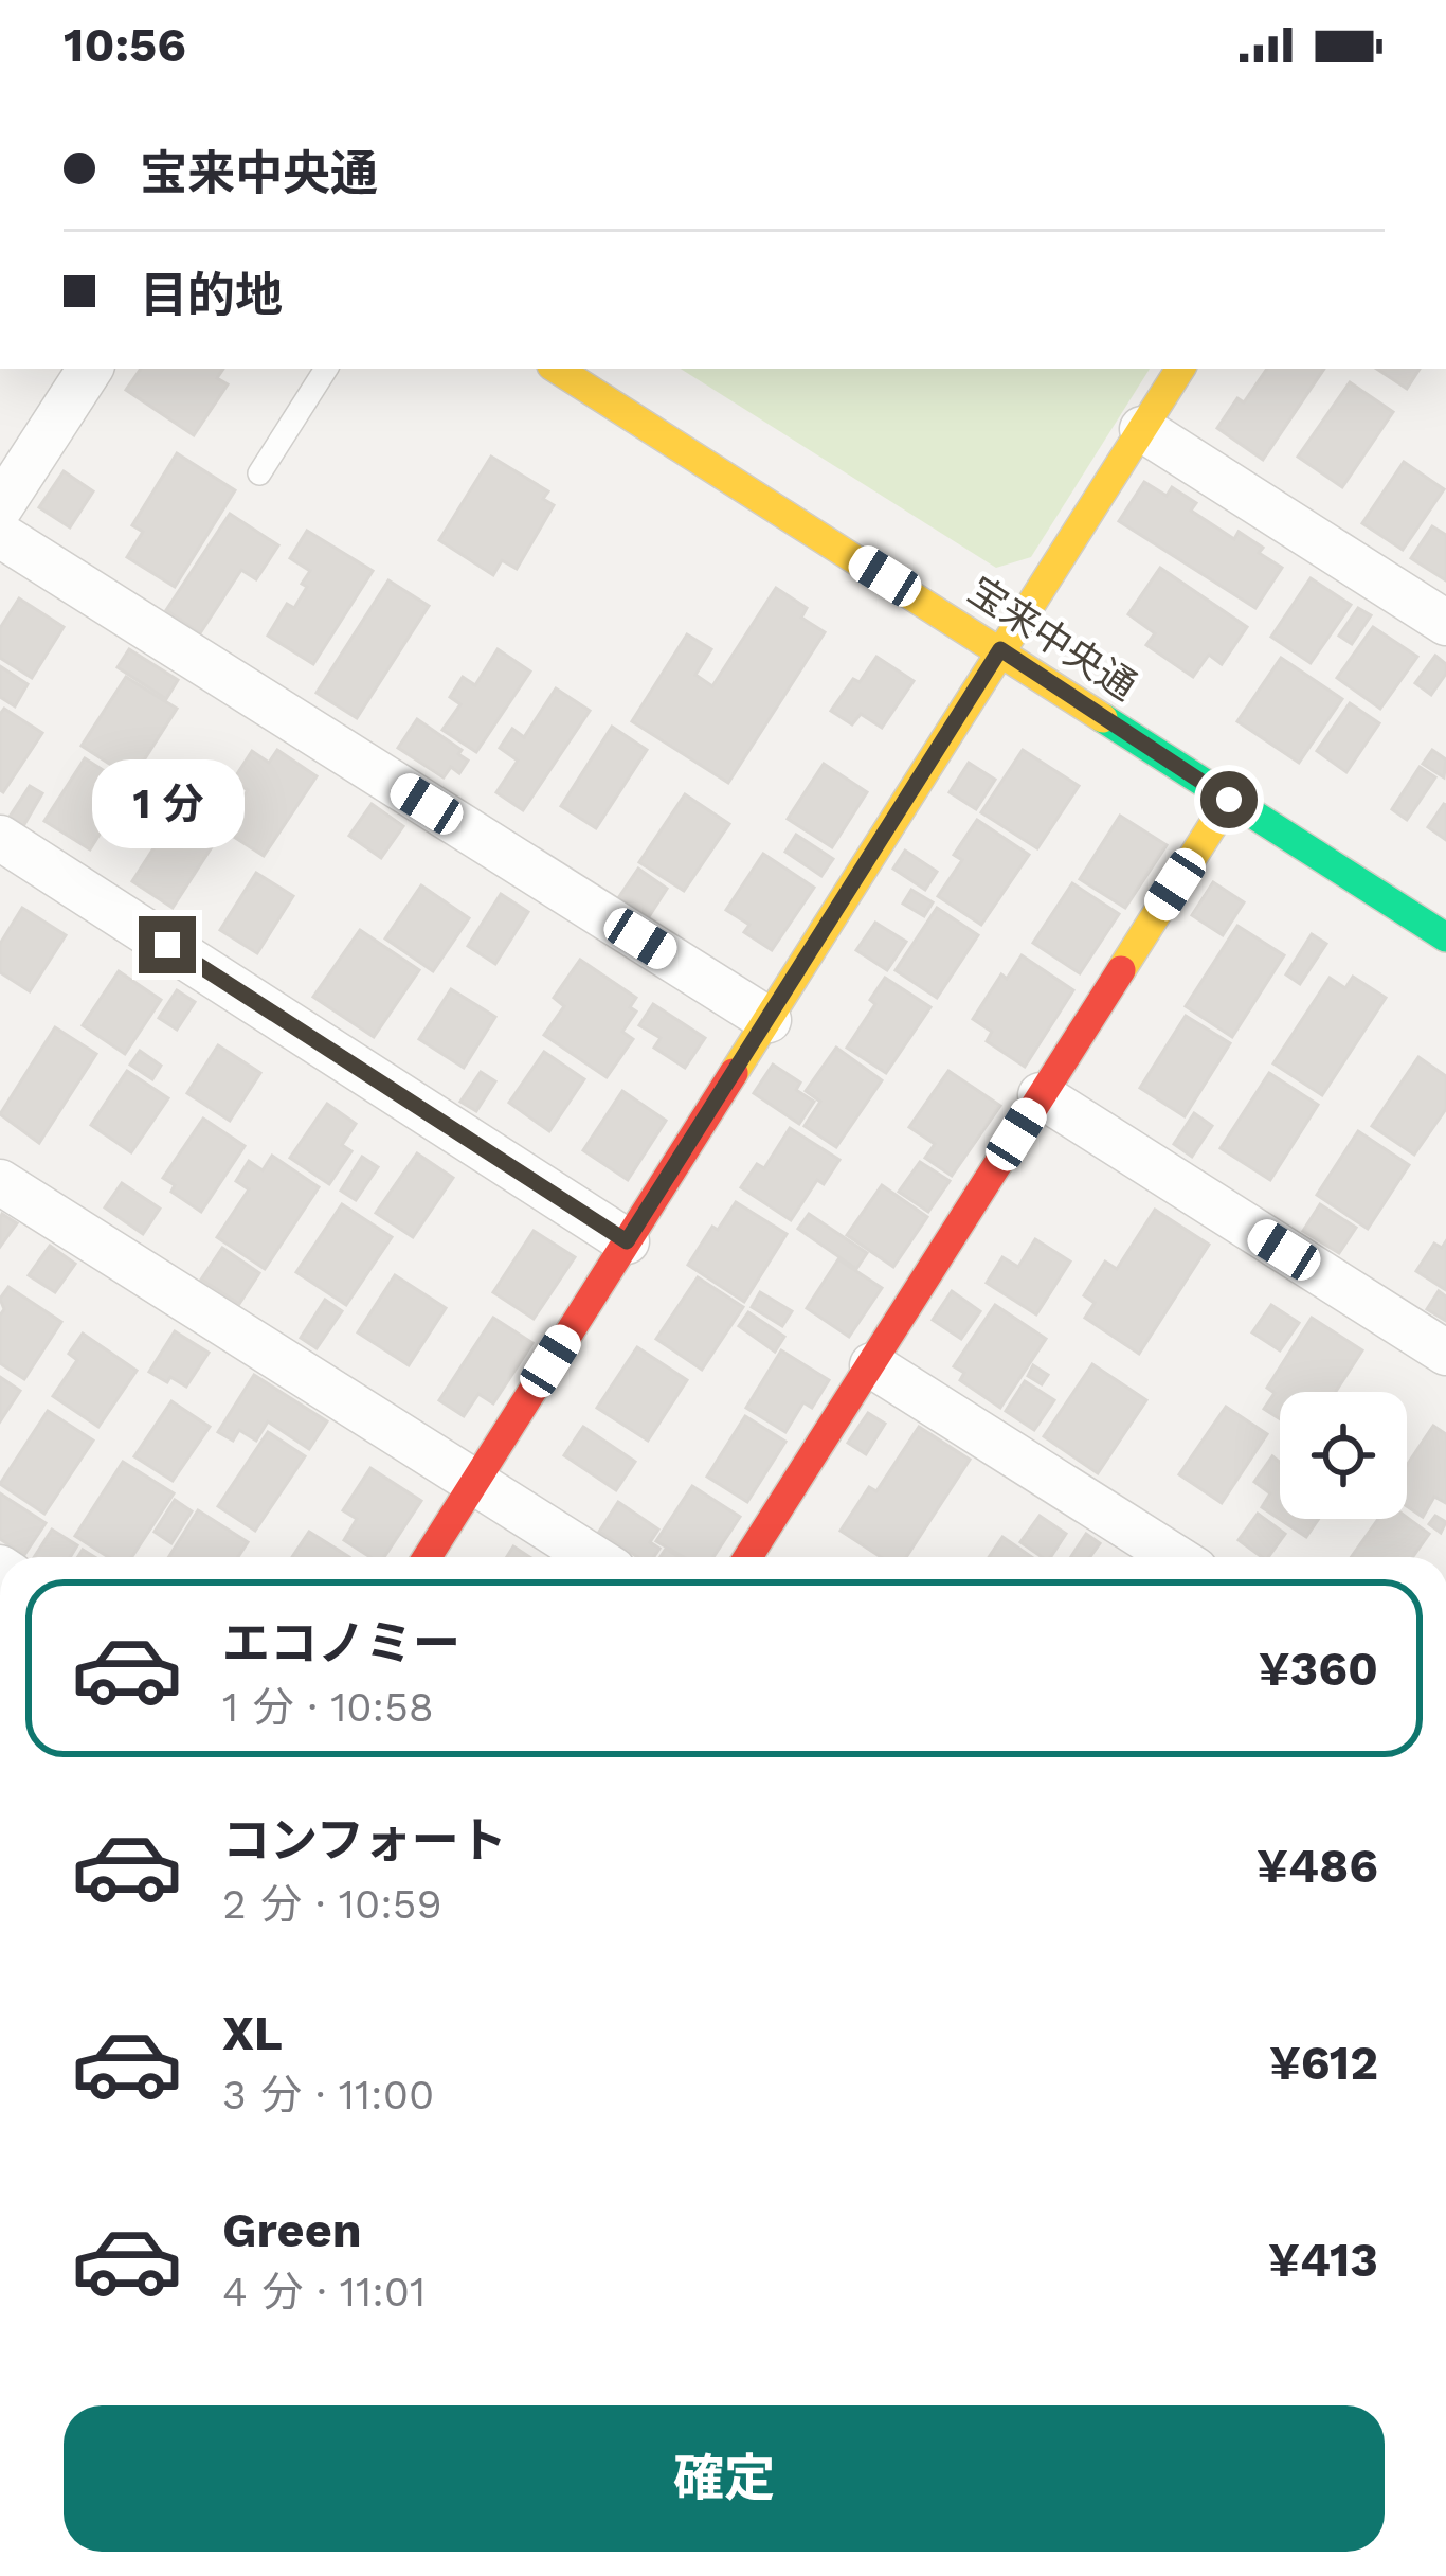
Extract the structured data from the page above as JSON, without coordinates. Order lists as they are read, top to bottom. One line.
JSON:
{"streets":{"street":["宝来中央通"]},"page":{"status":"10:56","banner":["宝来中央通","目的地"],"bubble":"1 分","list":[{"name":"エコノミー","note":"1 分 · 10:58","value":"¥360"},{"name":"コンフォート","note":"2 分 · 10:59","value":"¥486"},{"name":"XL","note":"3 分 · 11:00","value":"¥612"},{"name":"Green","note":"4 分 · 11:01","value":"¥413"}],"buttons":"確定"}}
